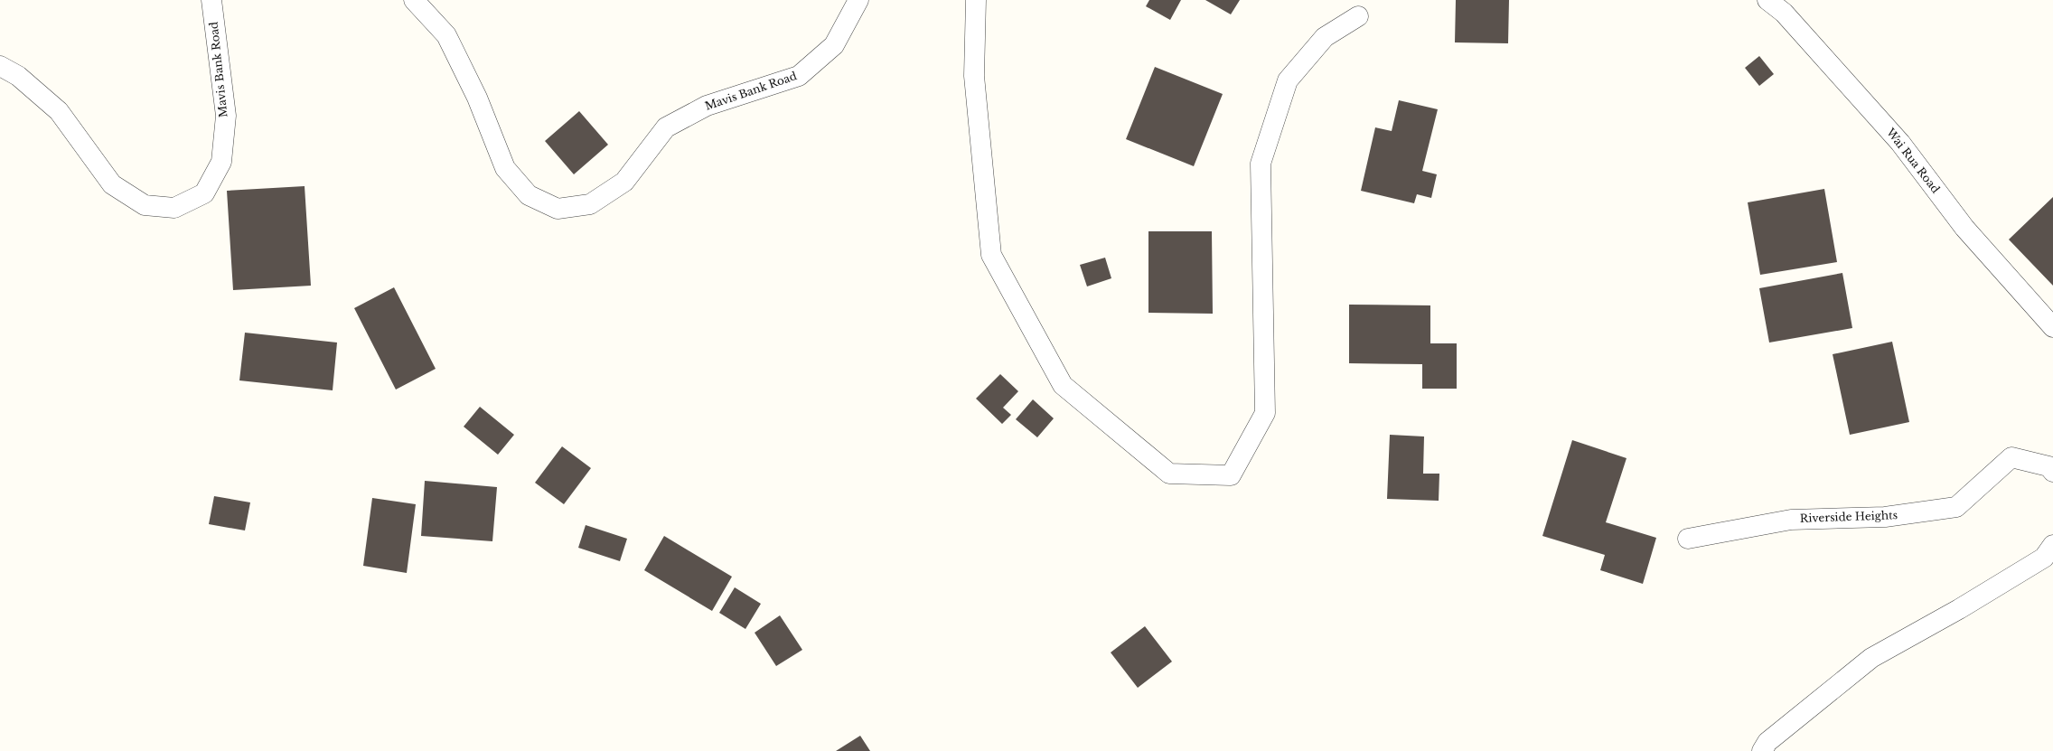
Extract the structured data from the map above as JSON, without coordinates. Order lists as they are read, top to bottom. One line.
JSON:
{"streets":{"street":["Mavis Bank Road","Wai Rua Road","Riverside Heights"]}}
